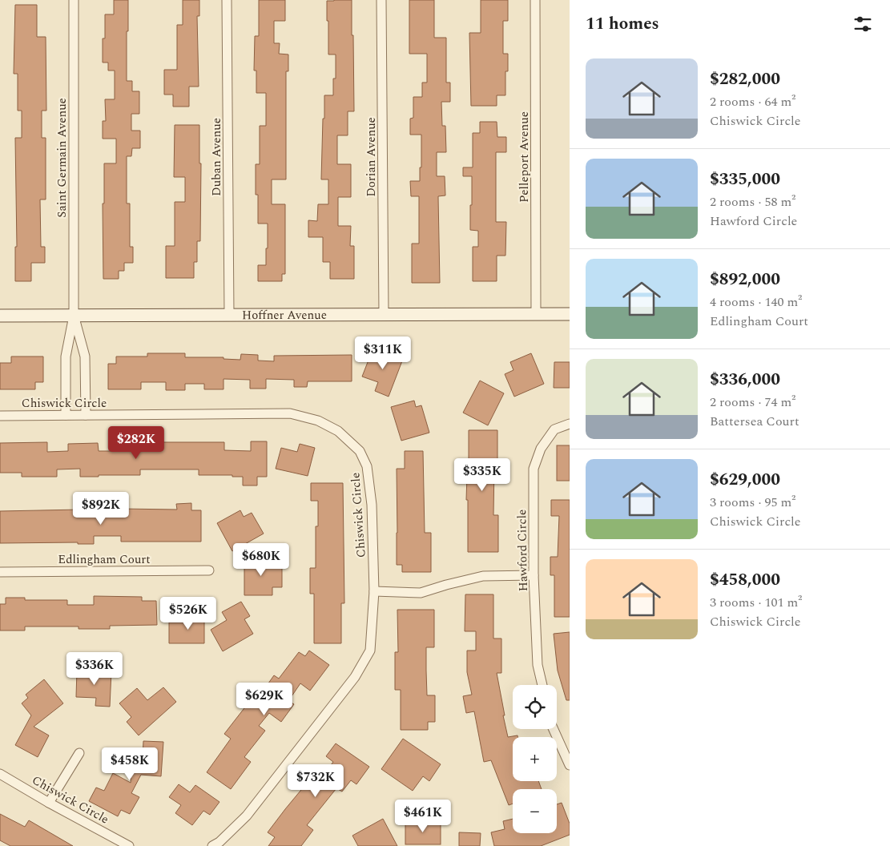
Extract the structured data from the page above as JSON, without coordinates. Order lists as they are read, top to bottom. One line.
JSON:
{"streets":{"main road":["Hoffner Avenue"],"street":["Duban Avenue","Dorian Avenue","Pelleport Avenue","Saint Germain Avenue","Chiswick Circle","Hawford Circle","Edlingham Court"]},"crossings":[["Duban Avenue","Hoffner Avenue"],["Dorian Avenue","Hoffner Avenue"],["Pelleport Avenue","Hoffner Avenue"],["Saint Germain Avenue","Hoffner Avenue"]],"page":{"heading":"11 homes","list":[{"name":"$282,000","note":"2 rooms · 64 m² · Chiswick Circle"},{"name":"$335,000","note":"2 rooms · 58 m² · Hawford Circle"},{"name":"$892,000","note":"4 rooms · 140 m² · Edlingham Court"},{"name":"$336,000","note":"2 rooms · 74 m² · Battersea Court"},{"name":"$629,000","note":"3 rooms · 95 m² · Chiswick Circle"},{"name":"$458,000","note":"3 rooms · 101 m² · Chiswick Circle"}],"price":["$311K","$282K","$335K","$892K","$680K","$526K","$336K","$629K","$458K","$732K","$461K"],"map_buttons":["+","−"]}}
